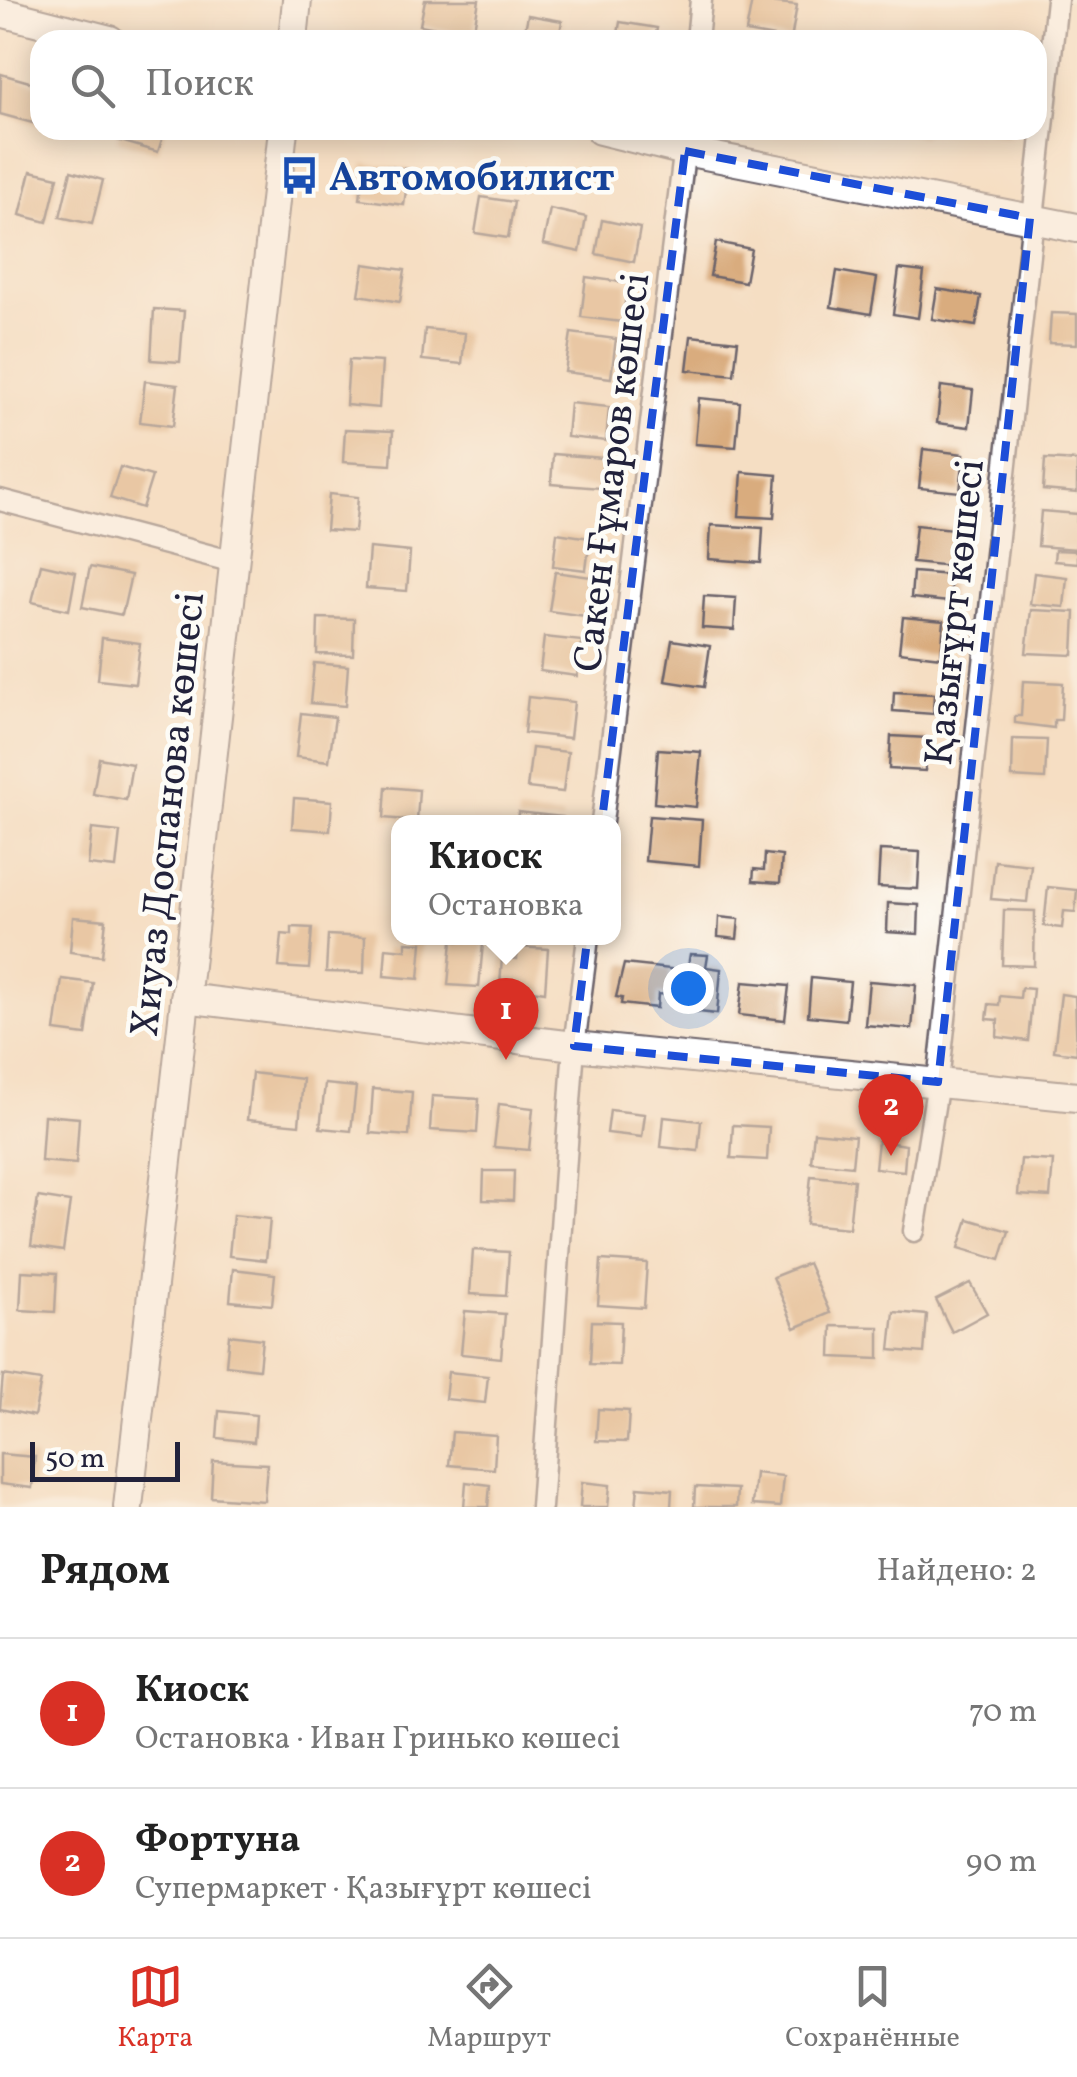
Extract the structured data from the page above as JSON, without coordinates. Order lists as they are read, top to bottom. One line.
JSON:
{"streets":{"street":["Сакен Ғұмаров көшесі","Қазығұрт көшесі","Хиуаз Доспанова көшесі"]},"places":{"bus stop":["Автомобилист"]},"scale_bar":"50 m","page":{"search":"Поиск","popup":["Киоск","Остановка"],"pins":["1","2"],"scale":"50 m","heading":["Рядом","Найдено: 2"],"list":[{"mark":"1","name":"Киоск","note":"Остановка · Иван Гринько көшесі","value":"70 m"},{"mark":"2","name":"Фортуна","note":"Супермаркет · Қазығұрт көшесі","value":"90 m"}],"nav":["Карта","Маршрут","Сохранённые"]}}
